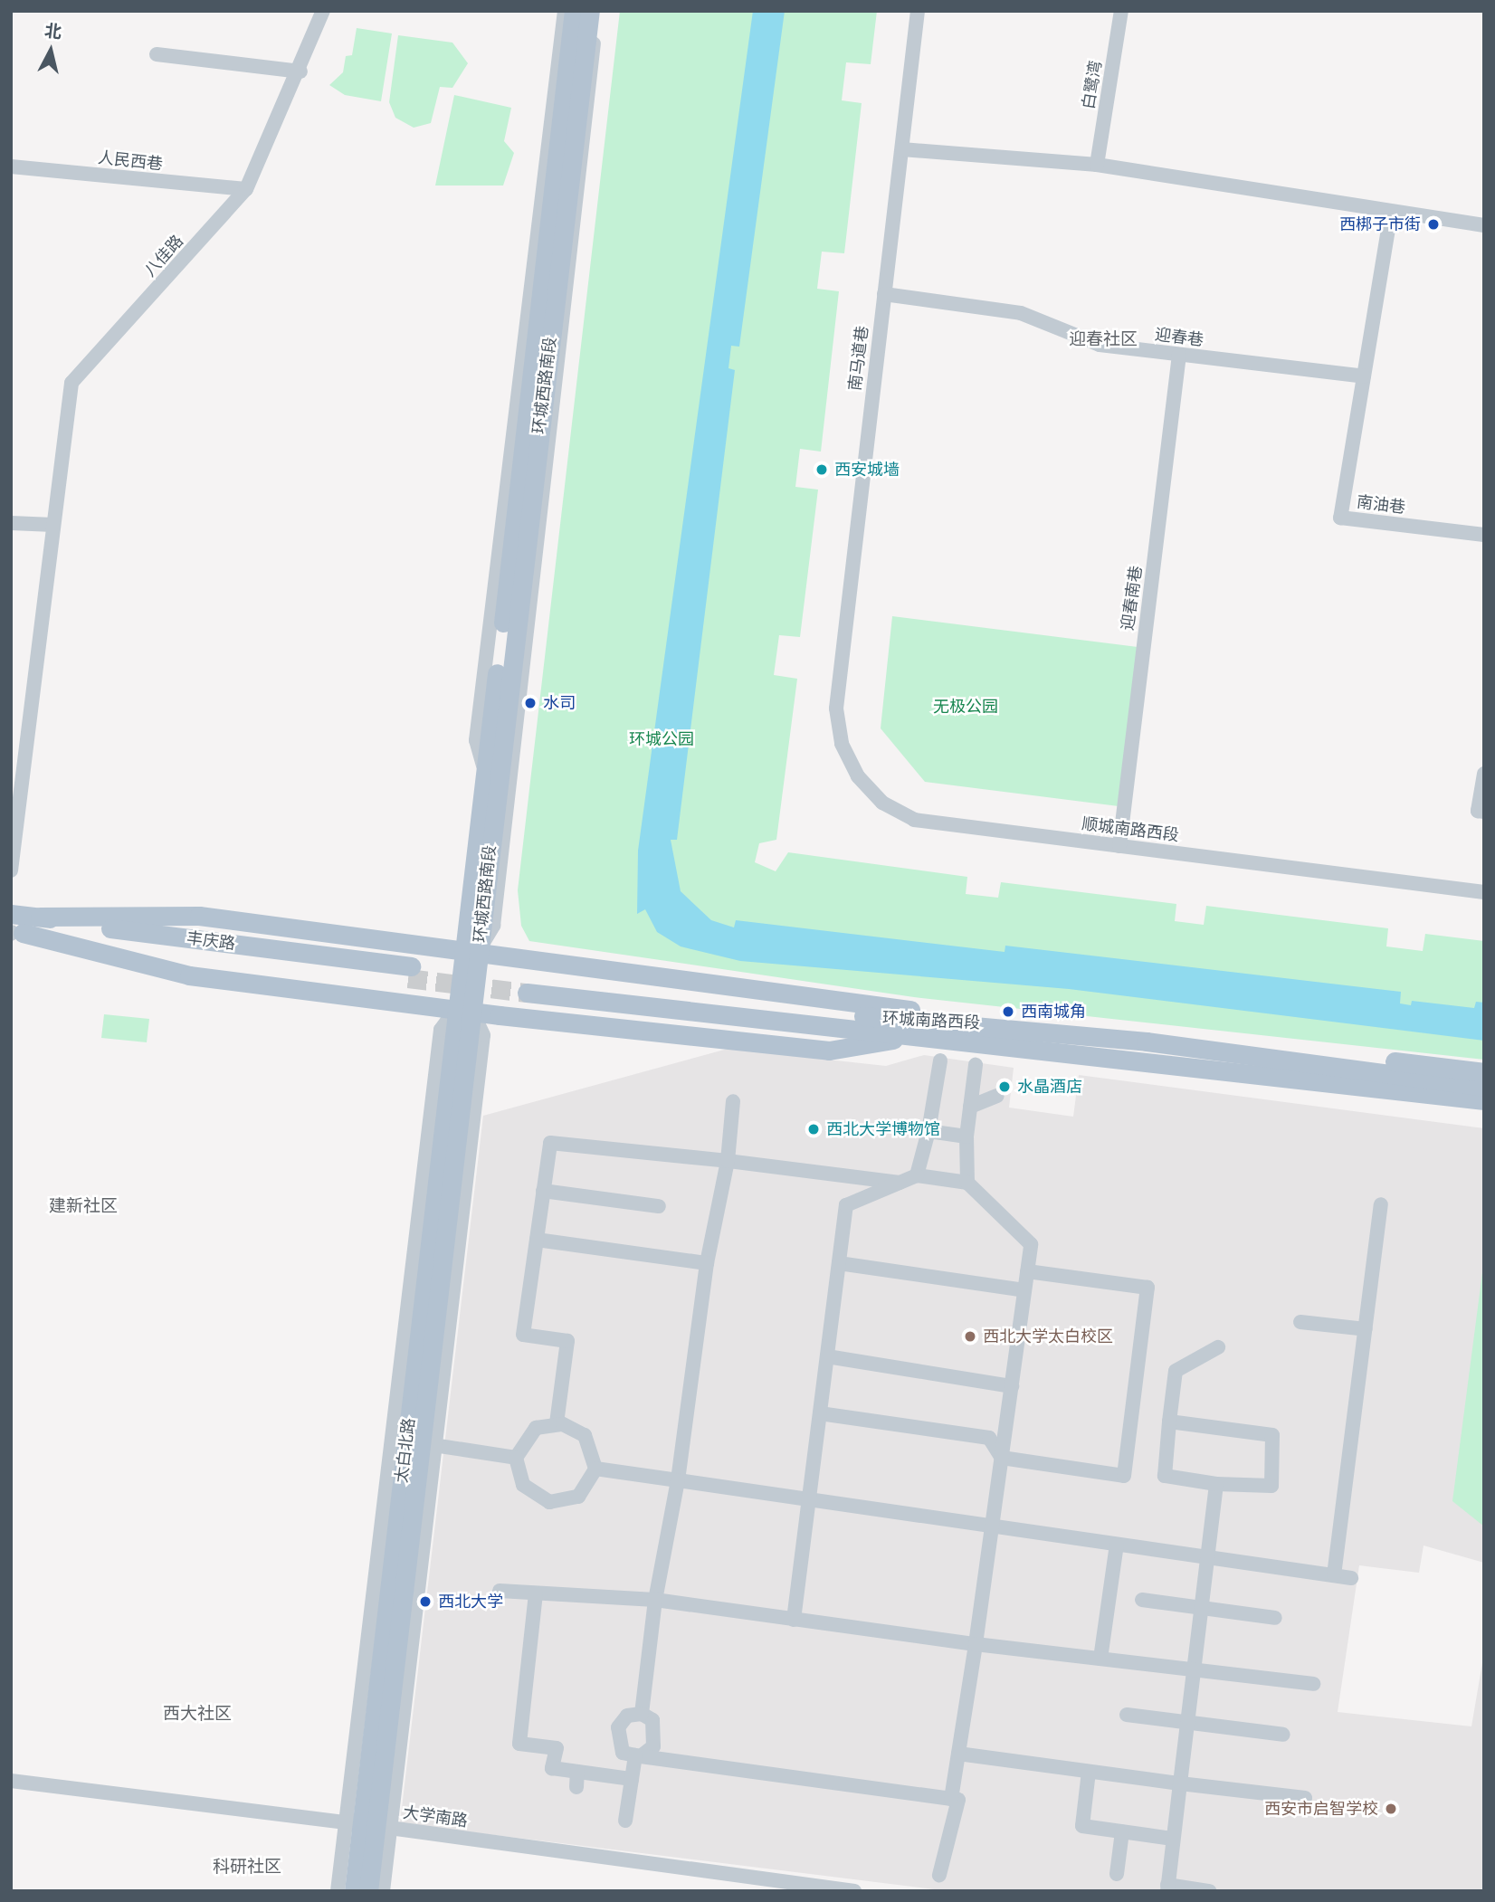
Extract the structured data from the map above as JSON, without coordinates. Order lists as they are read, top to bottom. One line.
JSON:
{"streets":{"main road":["环城西路南段","丰庆路","环城南路西段","太白北路"],"street":["白鹭湾","人民西巷","八佳路","迎春巷","南马道巷","南油巷","迎春南巷","顺城南路西段","大学南路"]},"crossings":[["人民西巷","八佳路"],["迎春巷","南马道巷"],["迎春巷","南油巷"],["迎春巷","迎春南巷"],["南马道巷","顺城南路西段"],["环城西路南段","太白北路"],["迎春南巷","顺城南路西段"],["太白北路","大学南路"]],"districts":["迎春社区","建新社区","西大社区","科研社区"],"parks":["无极公园","环城公园"],"places":["西梆子市街","西安城墙","水司","西南城角","水晶酒店","西北大学博物馆","西北大学太白校区","西北大学","西安市启智学校"],"north":"top"}
